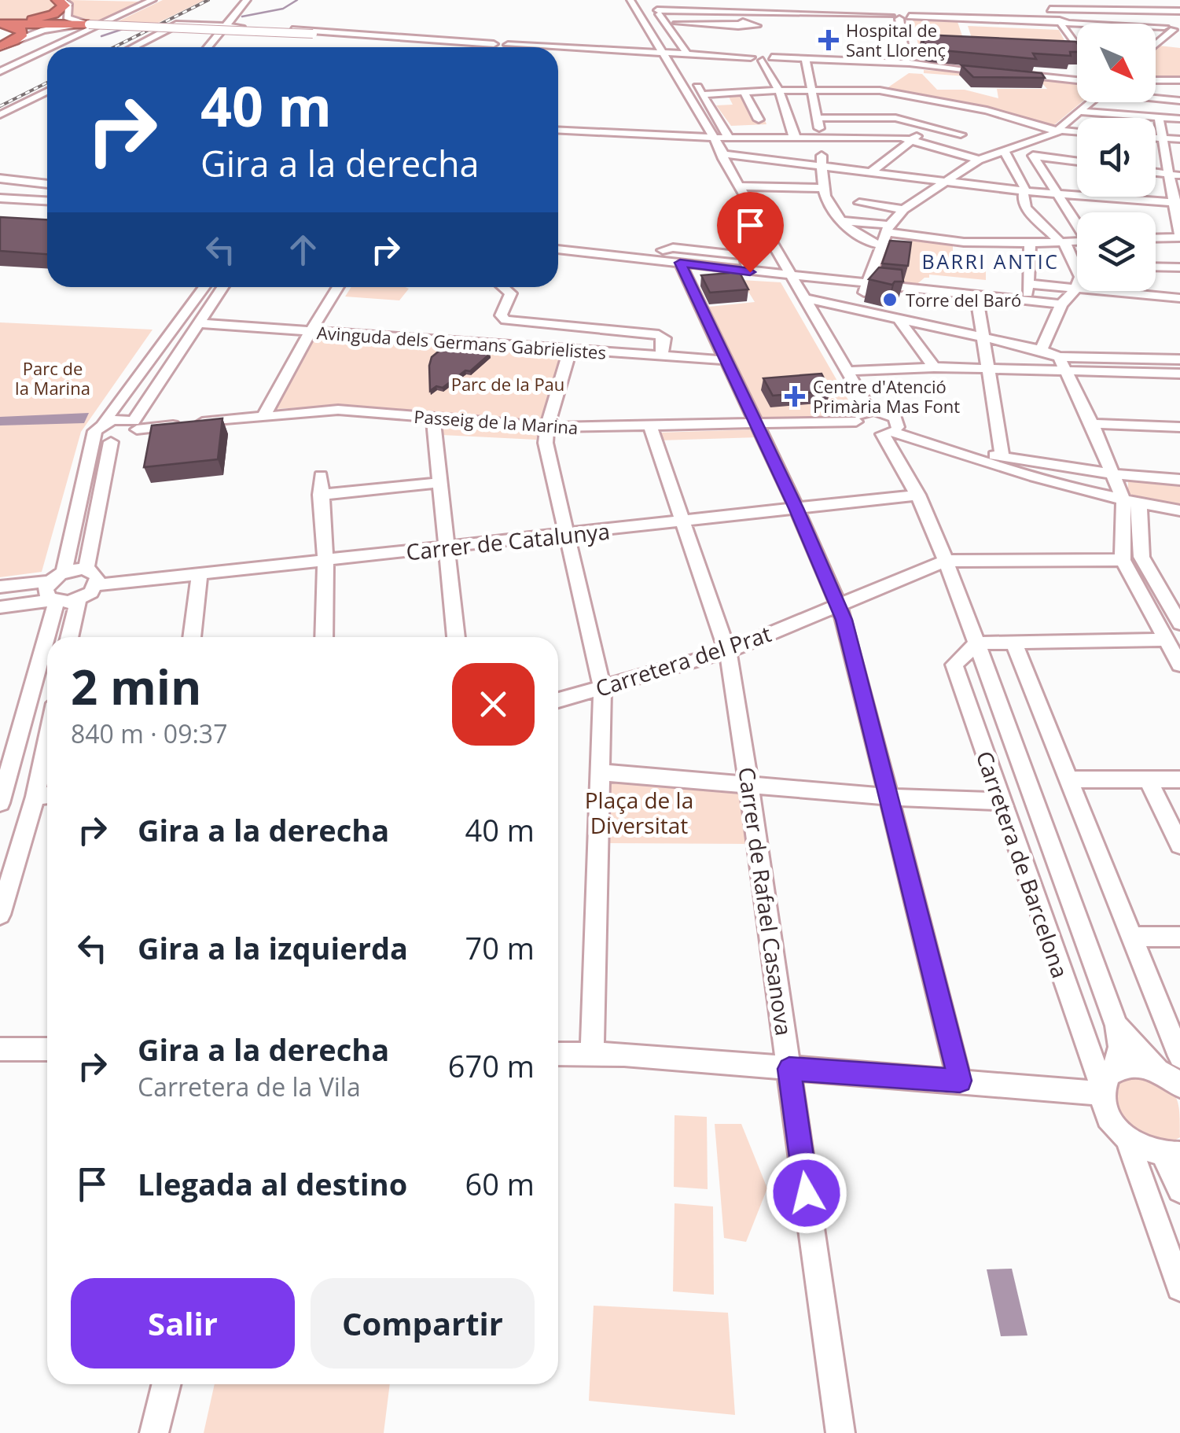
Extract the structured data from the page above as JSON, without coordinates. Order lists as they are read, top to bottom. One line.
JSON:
{"streets":{"street":["Avinguda dels Germans Gabrielistes","Passeig de la Marina","Carrer de Catalunya","Carretera del Prat","Carretera de Barcelona","Carrer de Rafael Casanova"]},"crossings":[["Passeig de la Marina","Carrer de Rafael Casanova"],["Carrer de Catalunya","Carretera de Barcelona"],["Carrer de Catalunya","Carrer de Rafael Casanova"],["Carretera del Prat","Carretera de Barcelona"],["Carretera del Prat","Carrer de Rafael Casanova"]],"districts":["BARRI ANTIC"],"parks":["Parc de la Marina","Parc de la Pau","Plaça de la Diversitat"],"places":{"health":["Hospital de Sant Llorenç","Centre d'Atenció Primària Mas Font"],"other":["Torre del Baró"]},"north":"bottom right","page":{"turn":["40 m","Gira a la derecha"],"heading":["2 min","840 m · 09:37"],"list":[{"name":"Gira a la derecha","value":"40 m"},{"name":"Gira a la izquierda","value":"70 m"},{"name":"Gira a la derecha","note":"Carretera de la Vila","value":"670 m"},{"name":"Llegada al destino","value":"60 m"}],"buttons":["Salir","Compartir"]}}
